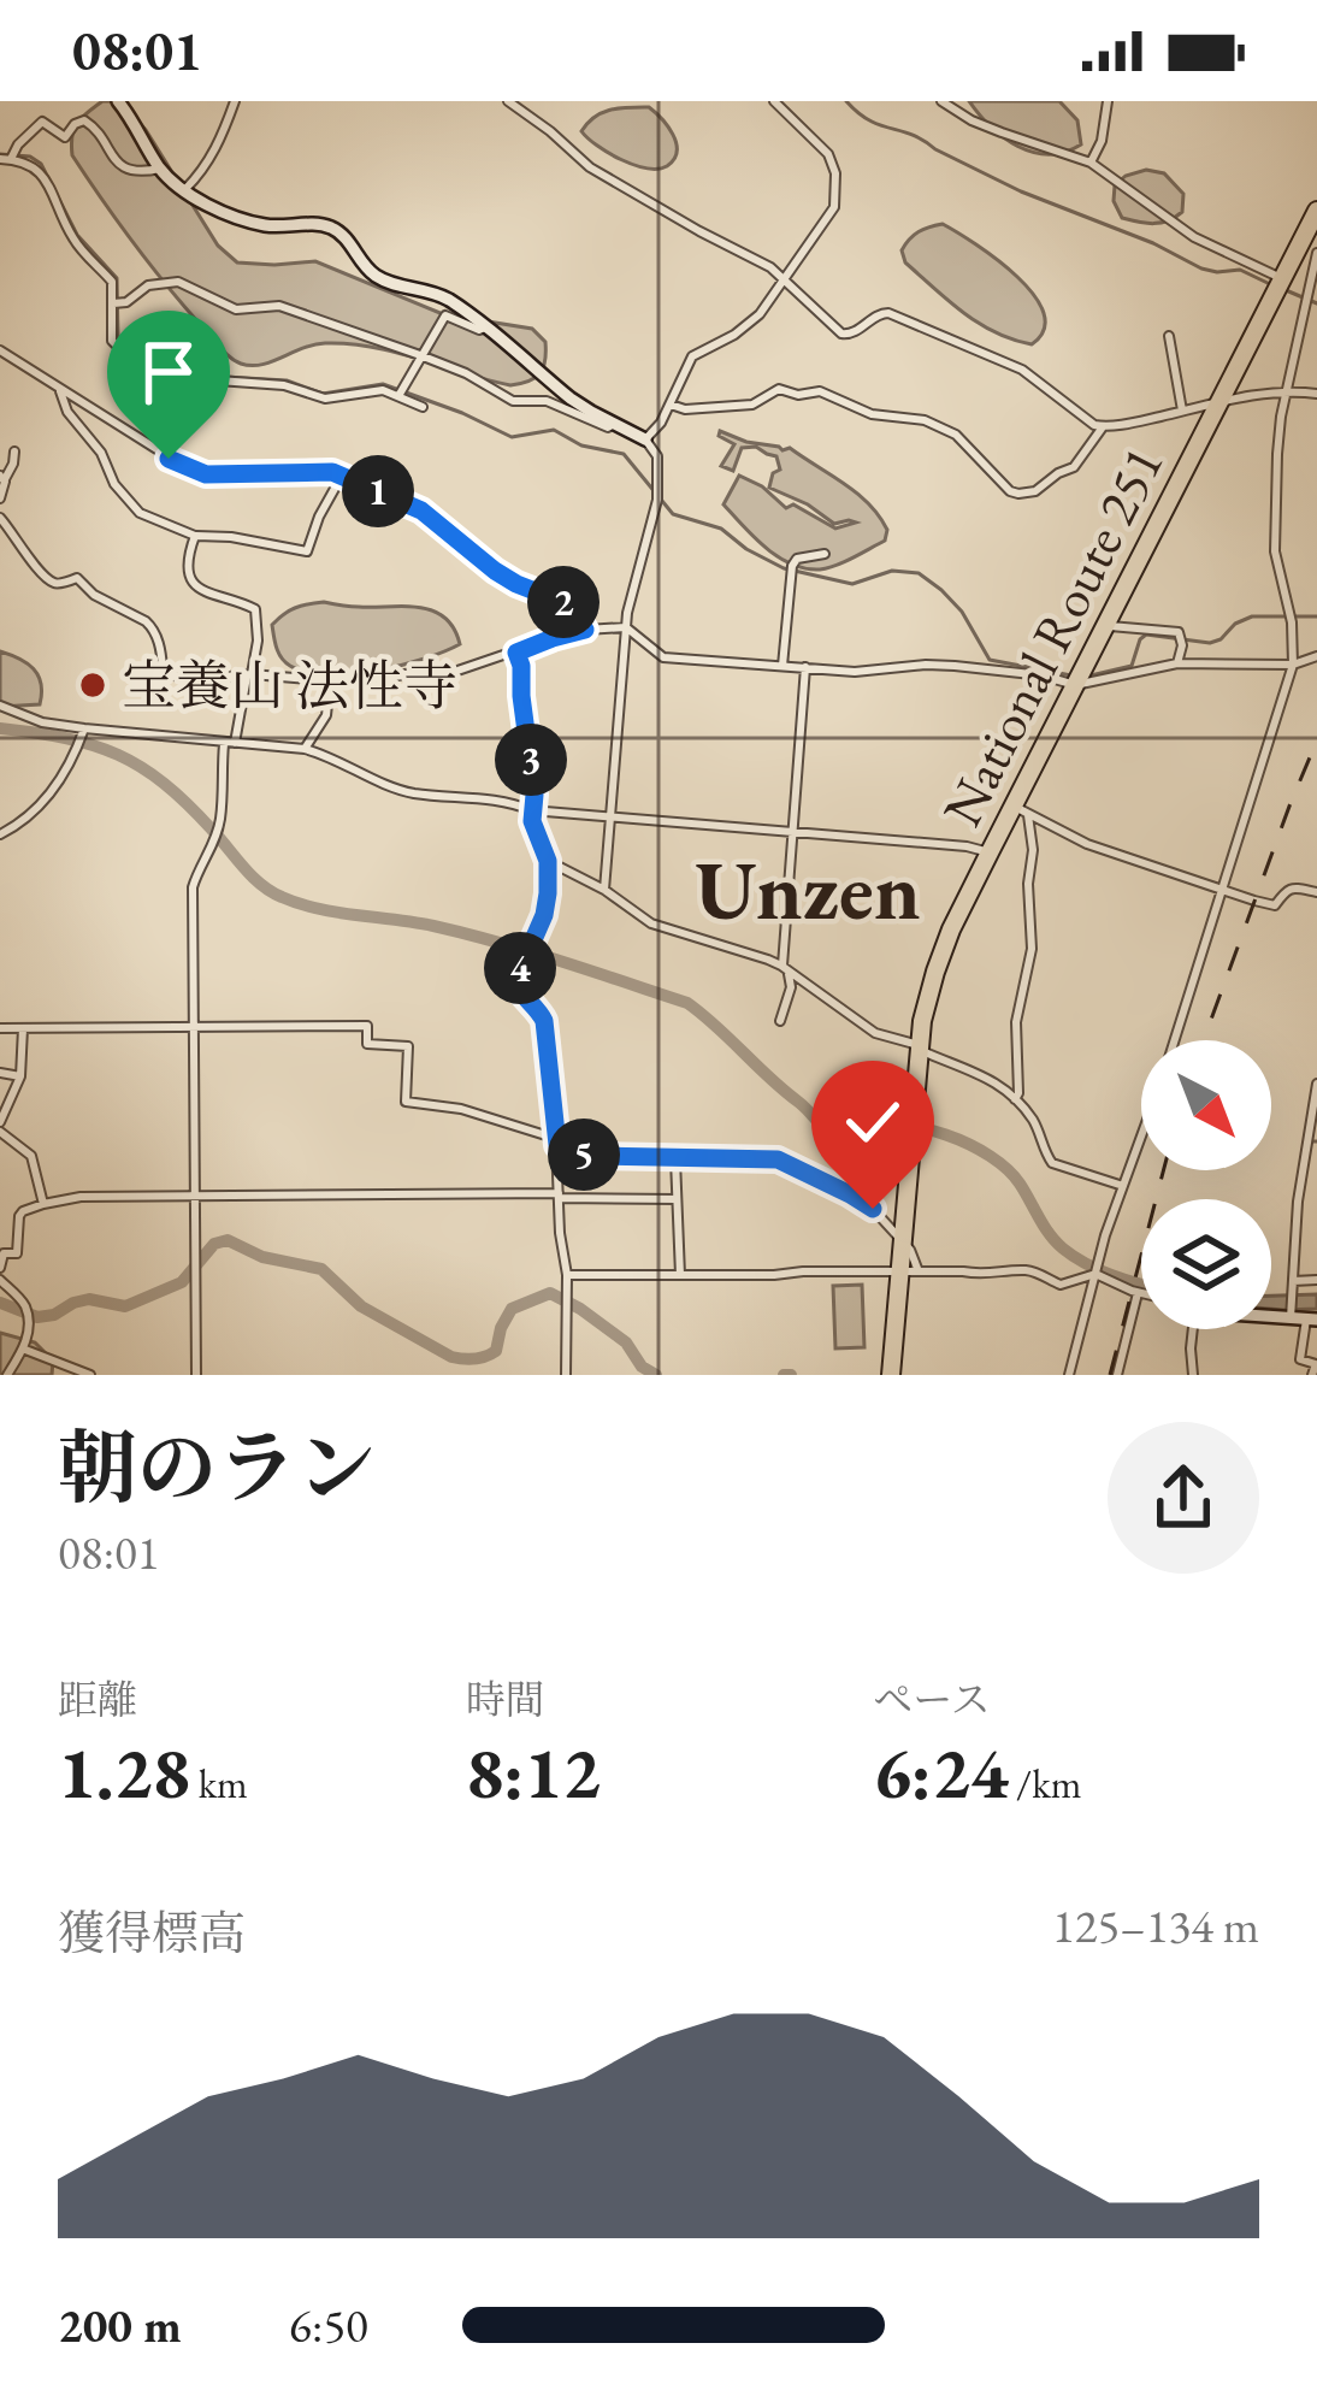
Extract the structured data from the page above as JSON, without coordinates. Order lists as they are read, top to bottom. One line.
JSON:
{"streets":{"highway":["National Route 251"]},"districts":["Unzen"],"places":["宝養山 法性寺"],"north":"bottom right","page":{"status":"08:01","pins":["1","2","3","4","5"],"heading":["朝のラン","08:01"],"stats":[["距離","1.28 km"],["時間","8:12"],["ペース","6:24 /km"]],"chart":["獲得標高","125–134 m"],"list":[{"name":"200 m","note":"6:50"}]}}
